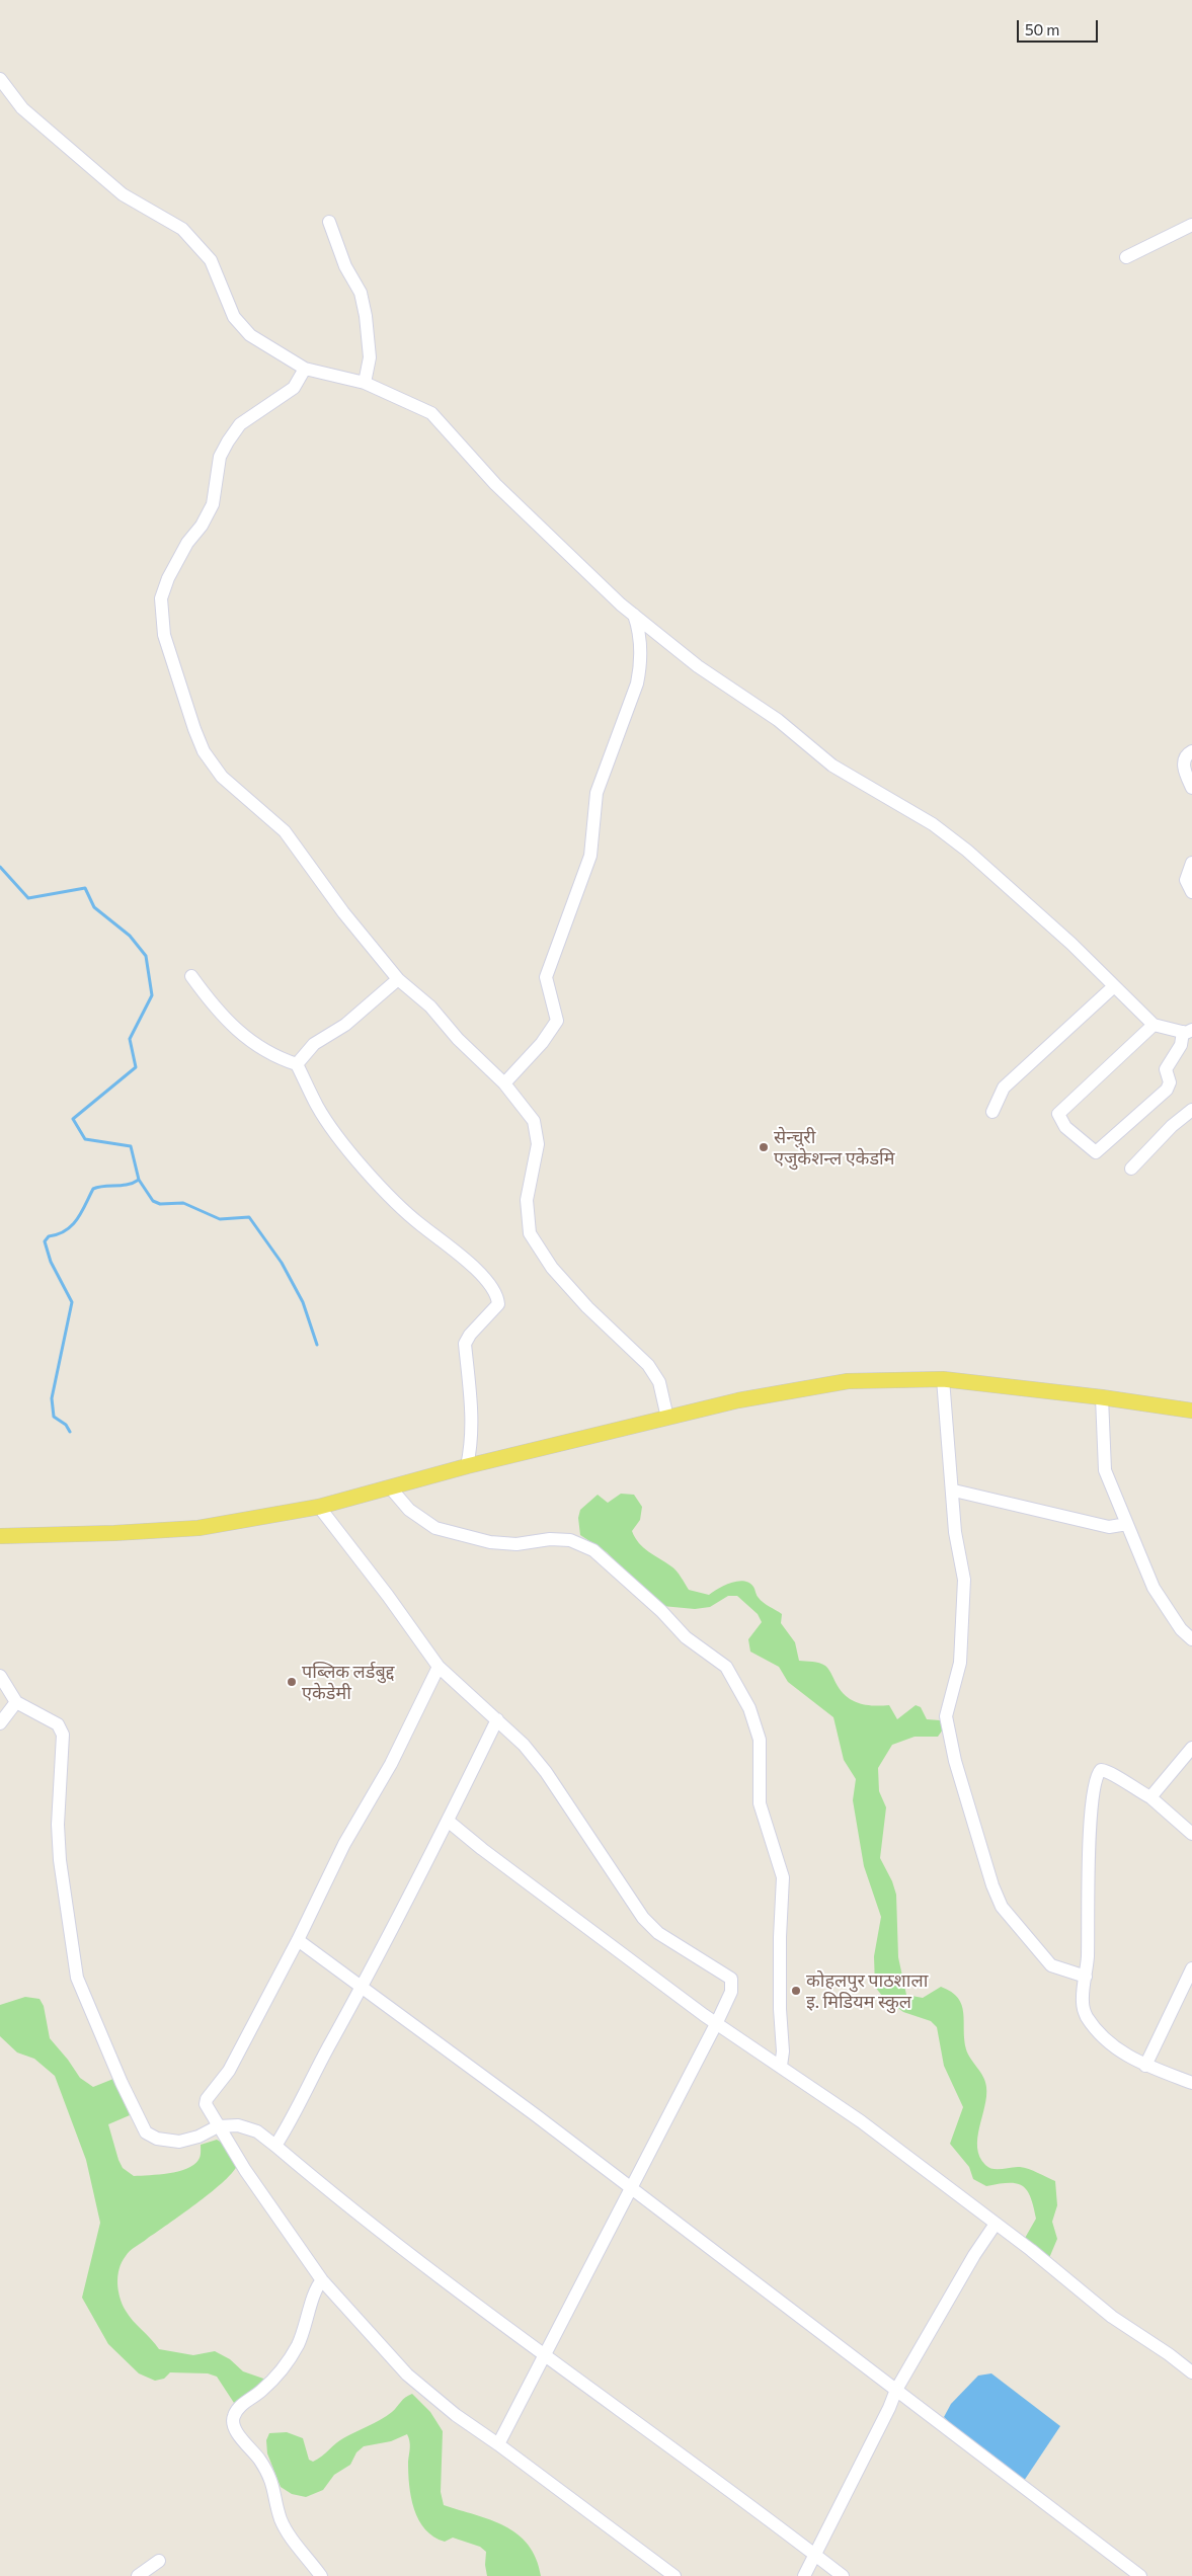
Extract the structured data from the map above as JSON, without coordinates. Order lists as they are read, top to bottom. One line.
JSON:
{"places":["सेन्चुरी एजुकेशन्ल एकेडमि","पब्लिक लर्डबुद्द एकेडेमी","कोहलपुर पाठशाला इ. मिडियम स्कुल"],"scale_bar":"50 m"}
